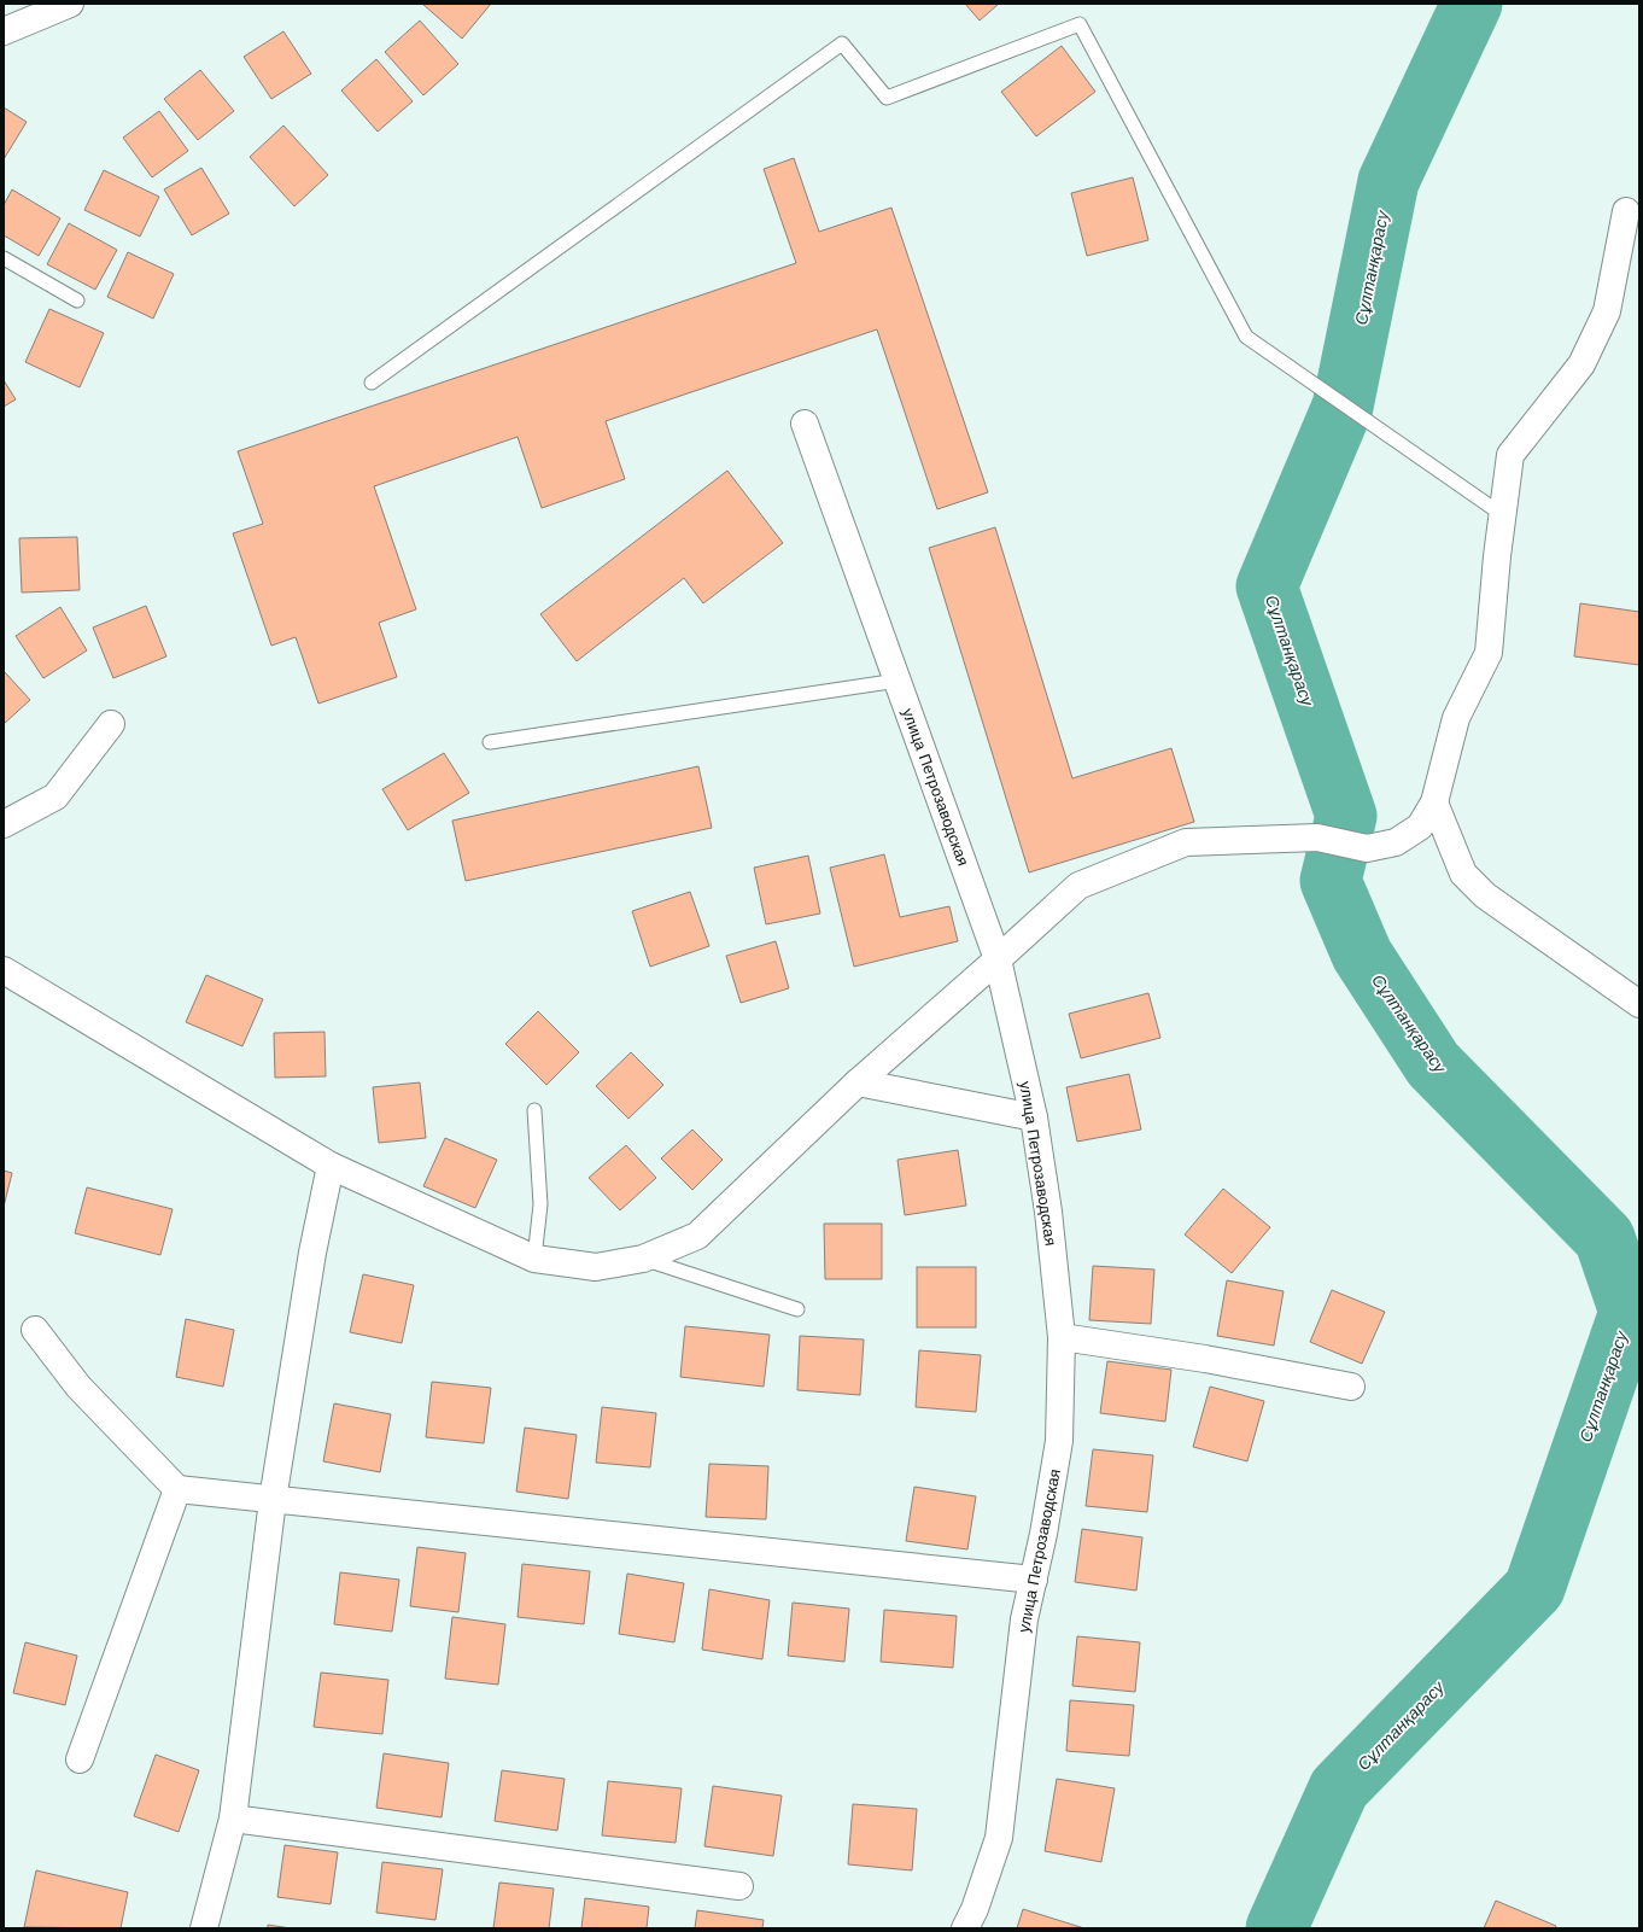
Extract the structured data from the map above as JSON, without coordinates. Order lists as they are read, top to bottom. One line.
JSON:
{"streets":{"street":["улица Петрозаводская"]},"water":["Сұлтанқарасу"]}
